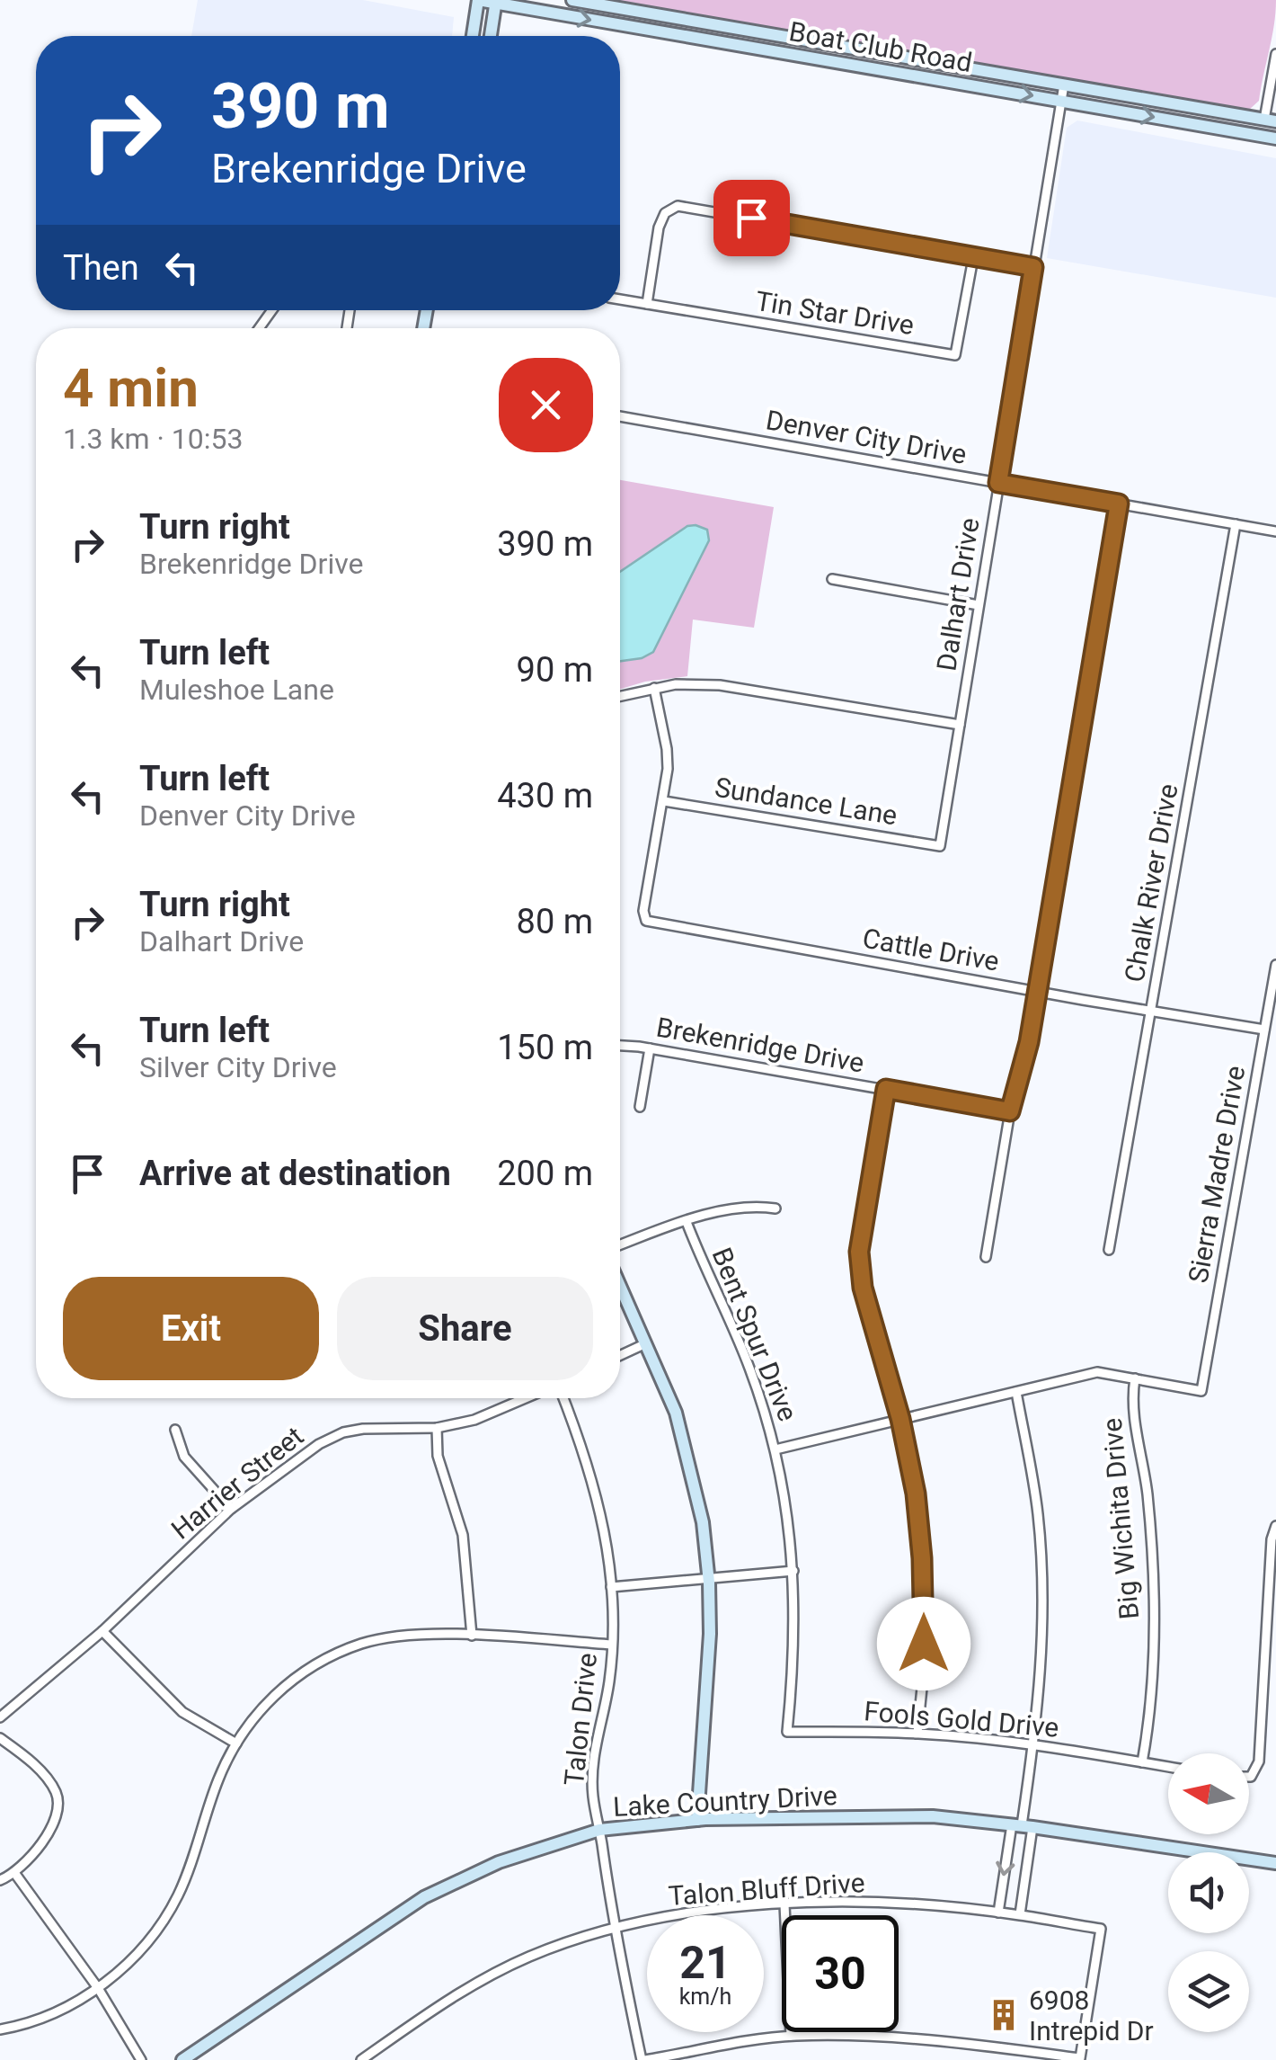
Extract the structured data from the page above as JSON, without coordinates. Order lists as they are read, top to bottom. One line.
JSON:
{"streets":{"street":["Boat Club Road","Tin Star Drive","Denver City Drive","Dalhart Drive","Sundance Lane","Chalk River Drive","Cattle Drive","Brekenridge Drive","Sierra Madre Drive","Bent Spur Drive","Harrier Street","Big Wichita Drive","Talon Drive","Fools Gold Drive","Lake Country Drive","Talon Bluff Drive"]},"crossings":[["Boat Club Road","Dalhart Drive"],["Denver City Drive","Dalhart Drive"],["Denver City Drive","Chalk River Drive"],["Dalhart Drive","Sundance Lane"],["Sundance Lane","Cattle Drive"],["Chalk River Drive","Cattle Drive"],["Cattle Drive","Sierra Madre Drive"],["Sierra Madre Drive","Big Wichita Drive"],["Bent Spur Drive","Fools Gold Drive"],["Big Wichita Drive","Fools Gold Drive"],["Talon Drive","Lake Country Drive"],["Talon Drive","Talon Bluff Drive"]],"places":{"building":["6908 Intrepid Dr"]},"north":"left","page":{"turn":["390 m","Brekenridge Drive"],"then":"Then","heading":["4 min","1.3 km · 10:53"],"list":[{"name":"Turn right","note":"Brekenridge Drive","value":"390 m"},{"name":"Turn left","note":"Muleshoe Lane","value":"90 m"},{"name":"Turn left","note":"Denver City Drive","value":"430 m"},{"name":"Turn right","note":"Dalhart Drive","value":"80 m"},{"name":"Turn left","note":"Silver City Drive","value":"150 m"},{"name":"Arrive at destination","value":"200 m"}],"buttons":["Exit","Share"],"speed":"21 km/h","limit":"30"}}
